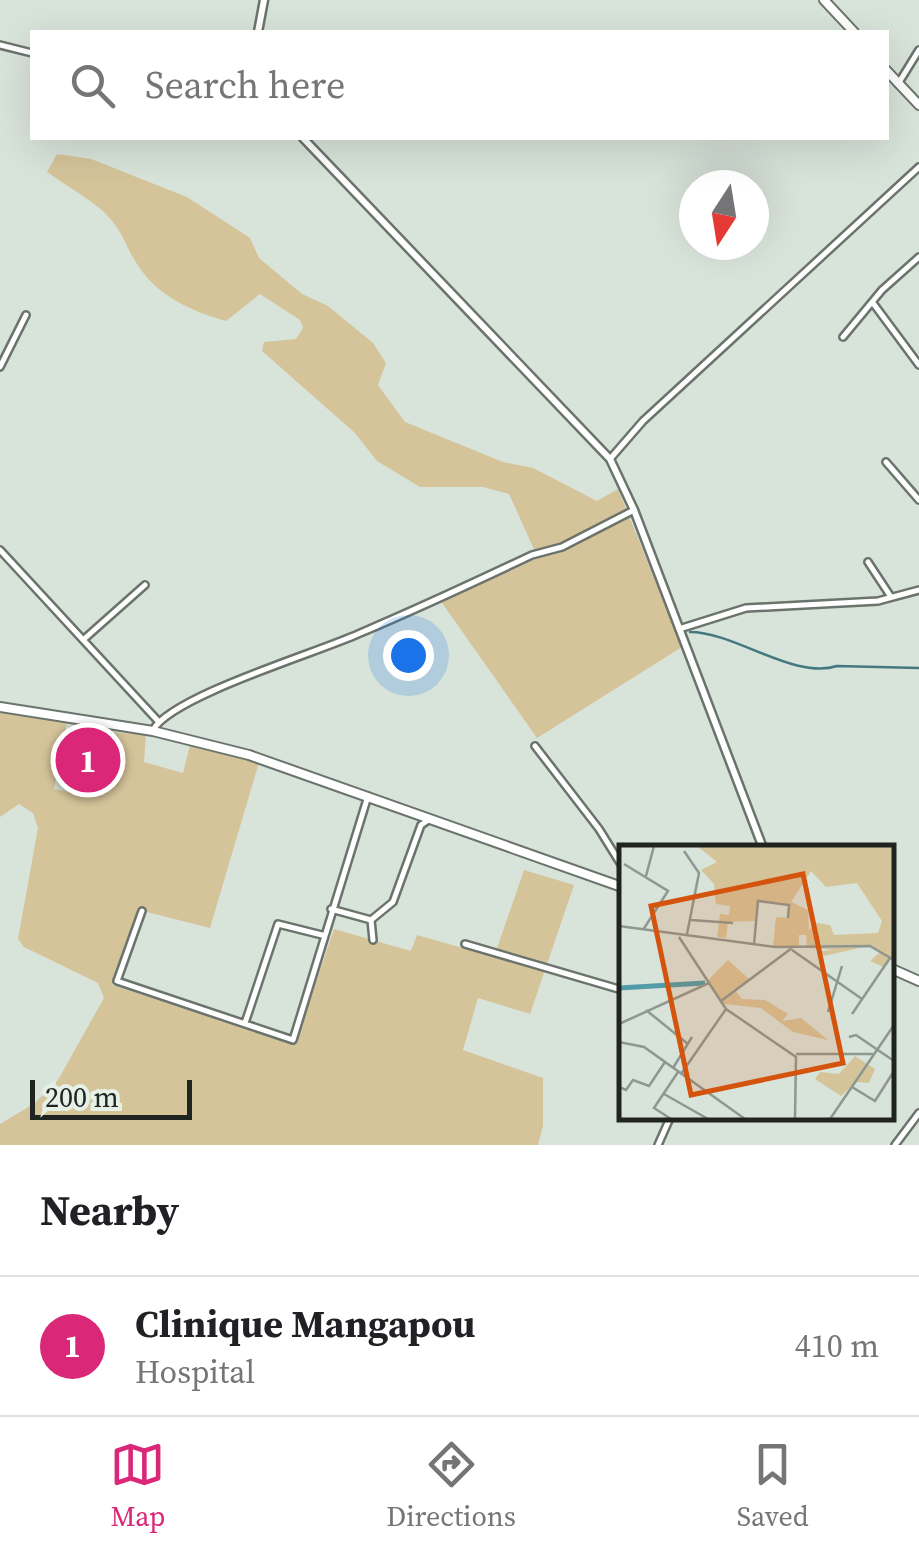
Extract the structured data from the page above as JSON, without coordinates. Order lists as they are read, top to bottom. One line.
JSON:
{"scale_bar":"200 m","north":"bottom","page":{"search":"Search here","pins":"1","scale":"200 m","heading":"Nearby","list":[{"mark":"1","name":"Clinique Mangapou","note":"Hospital","value":"410 m"}],"nav":["Map","Directions","Saved"]}}
